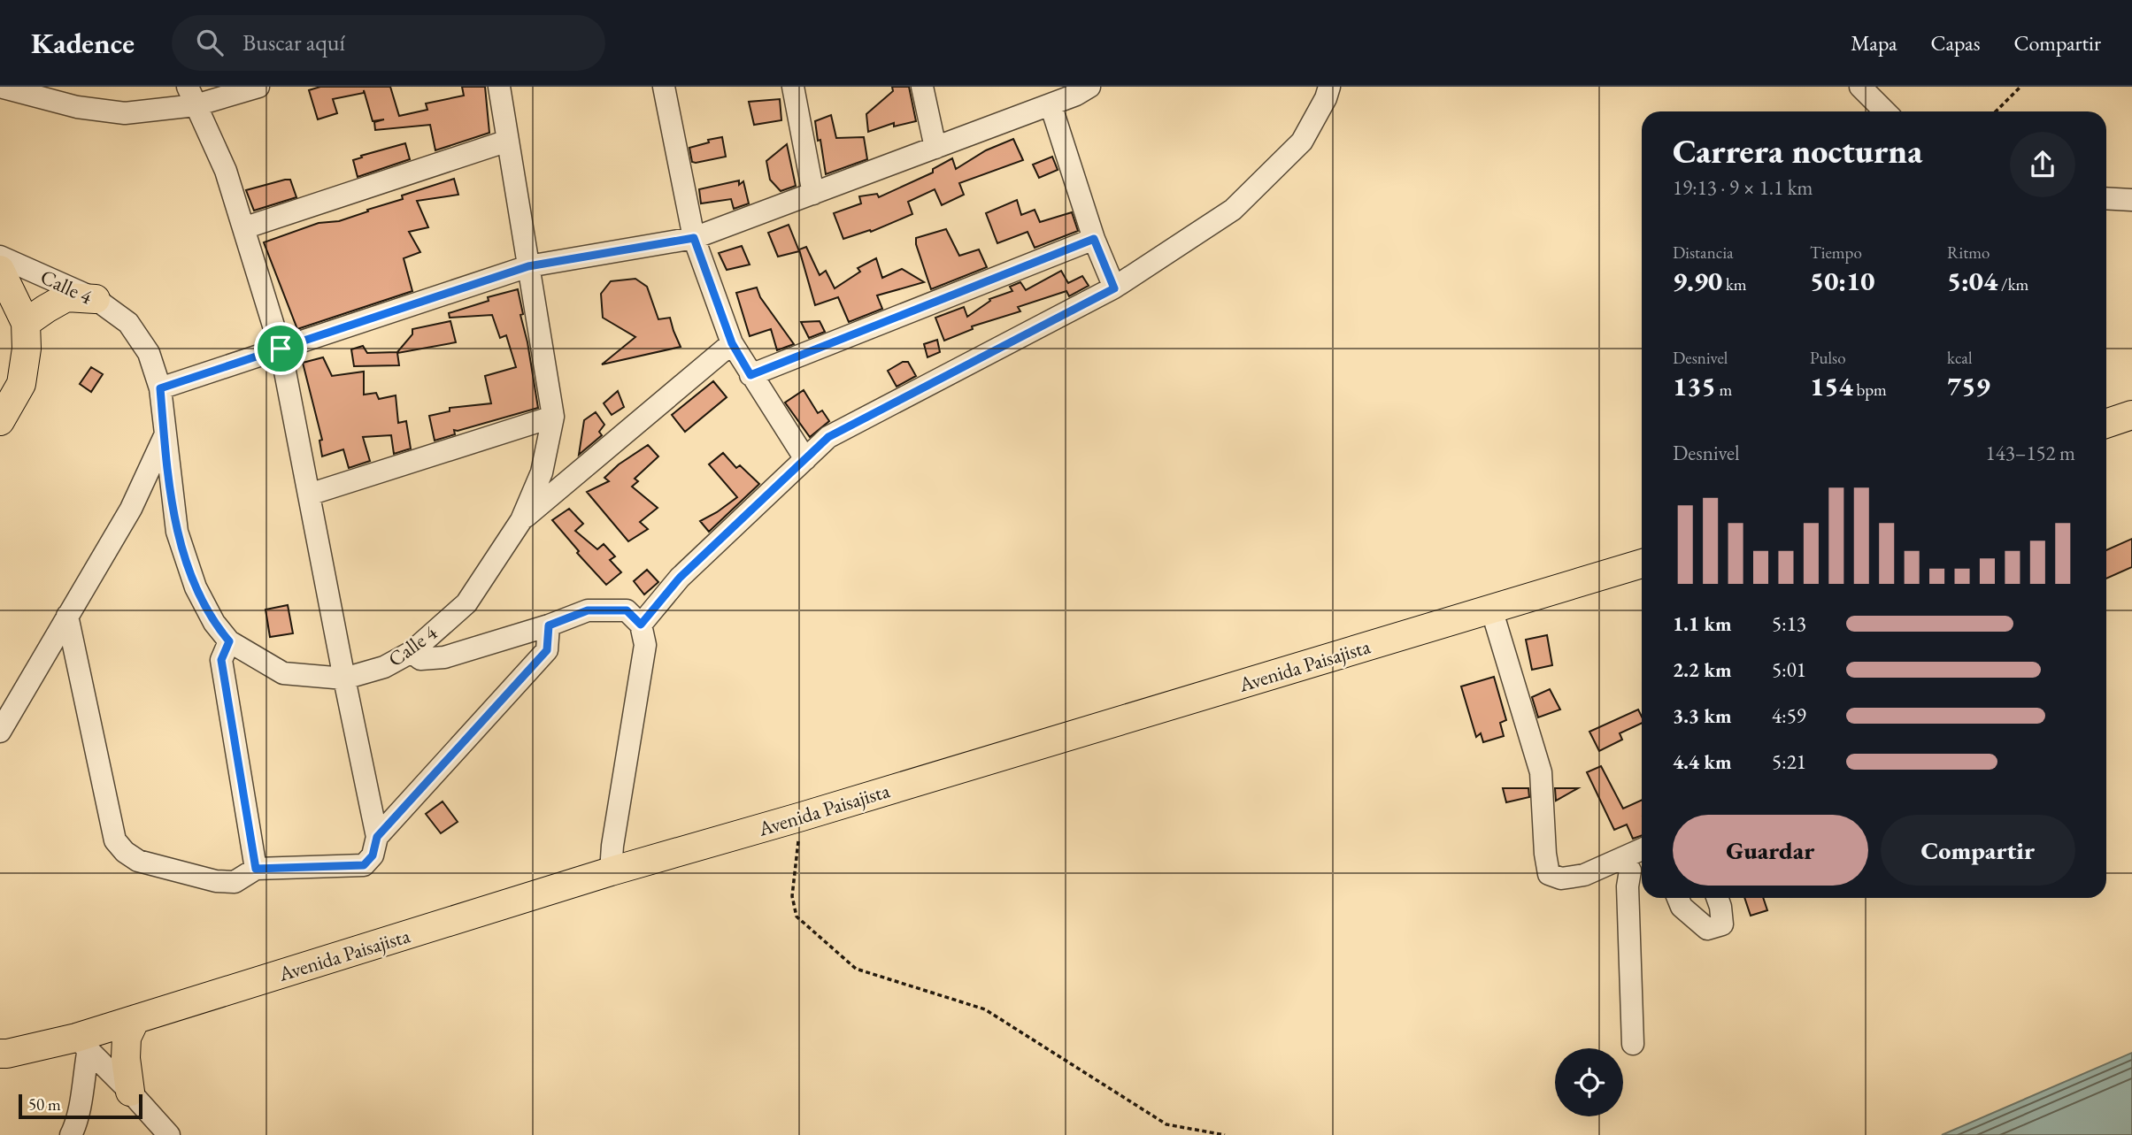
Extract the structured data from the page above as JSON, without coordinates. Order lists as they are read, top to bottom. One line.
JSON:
{"streets":{"main road":["Avenida Paisajista"],"street":["Calle 4"]},"scale_bar":"50 m","page":{"header":"Kadence","search":"Buscar aquí","nav":["Mapa","Capas","Compartir"],"heading":["Carrera nocturna","19:13 · 9 × 1.1 km"],"stats":[["Distancia","9.90 km"],["Tiempo","50:10"],["Ritmo","5:04 /km"],["Desnivel","135 m"],["Pulso","154 bpm"],["kcal","759"]],"chart":["Desnivel","143–152 m"],"list":[{"name":"1.1 km","note":"5:13"},{"name":"2.2 km","note":"5:01"},{"name":"3.3 km","note":"4:59"},{"name":"4.4 km","note":"5:21"}],"buttons":["Guardar","Compartir"],"scale":"50 m"}}
